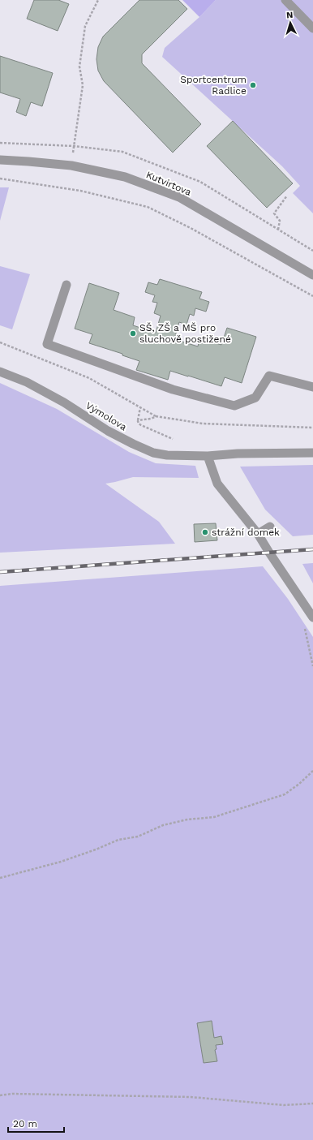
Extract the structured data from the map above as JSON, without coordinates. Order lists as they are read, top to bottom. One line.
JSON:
{"streets":{"street":["Kutvirtova","Výmolova"]},"places":["Sportcentrum Radlice","SŠ, ZŠ a MŠ pro sluchově postižené","strážní domek"],"scale_bar":"20 m","north":"top"}
